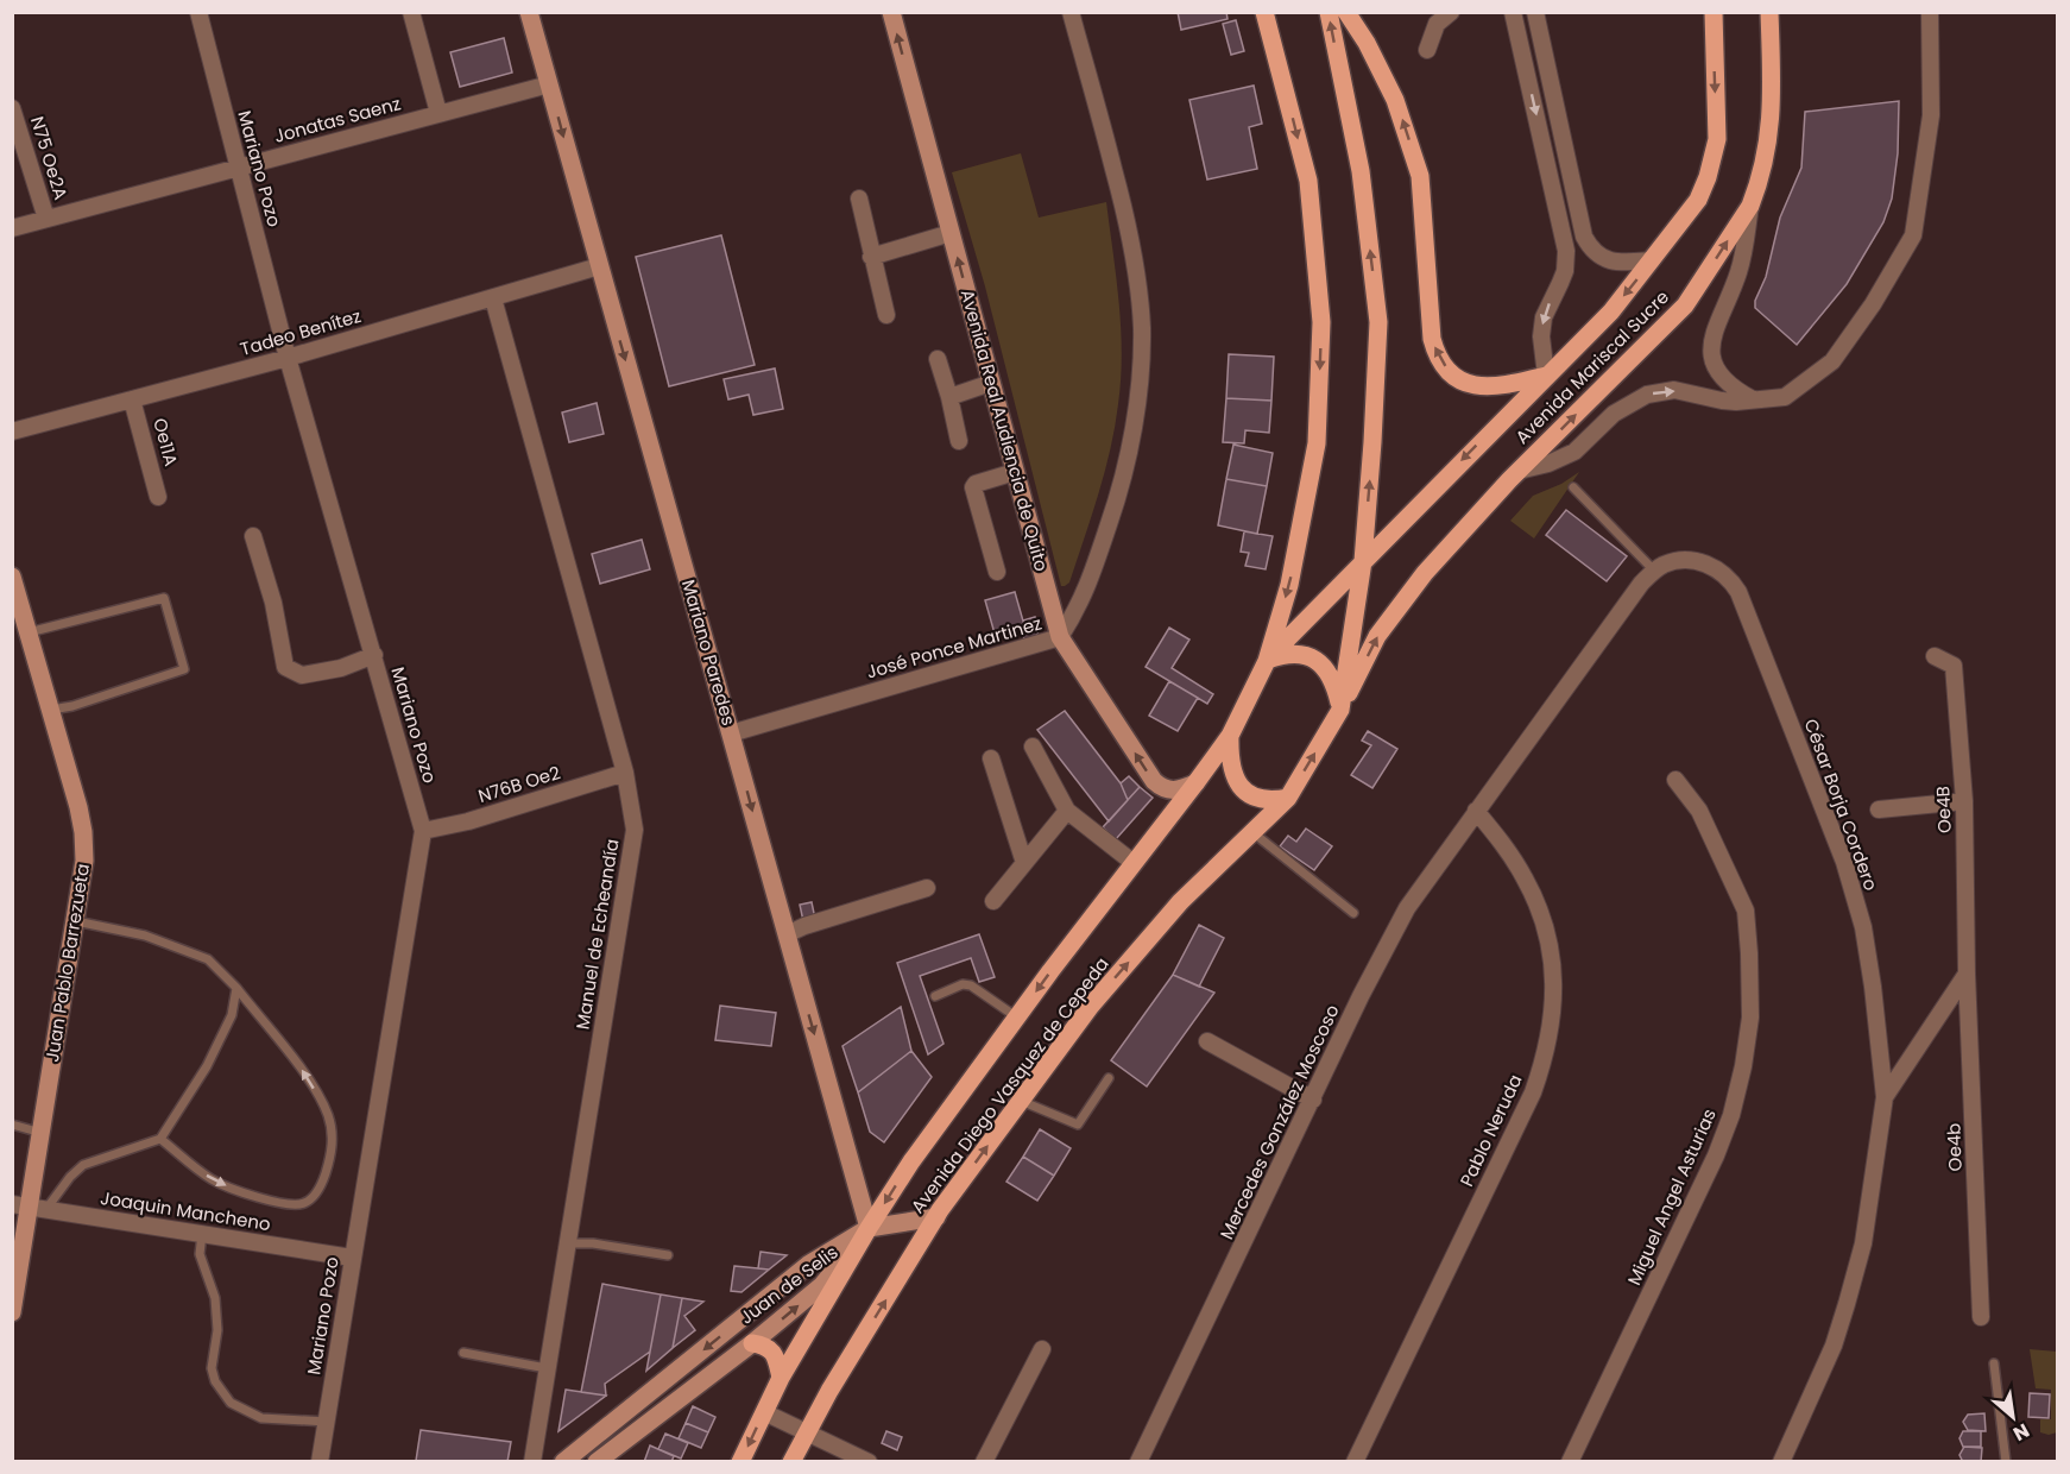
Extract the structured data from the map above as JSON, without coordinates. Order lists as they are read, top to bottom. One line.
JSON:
{"streets":{"main road":["Avenida Mariscal Sucre","Avenida Real Audiencia de Quito","Mariano Paredes","Juan Pablo Barrezueta","Avenida Diego Vasquez de Cepeda","Juan de Selis"],"street":["Jonatas Saenz","N75 Oe2A","Mariano Pozo","Tadeo Benítez","Oe11A","José Ponce Martinez","N76B Oe2","César Borja Cordero","Oe4B","Manuel de Echeandía","Mercedes González Moscoso","Pablo Neruda","Oe4b","Miguel Angel Asturias","Joaquin Mancheno"]},"crossings":[["Jonatas Saenz","N75 Oe2A"],["Jonatas Saenz","Mariano Pozo"],["Jonatas Saenz","Mariano Paredes"],["Mariano Pozo","Tadeo Benítez"],["Mariano Pozo","N76B Oe2"],["Mariano Pozo","Joaquin Mancheno"],["Tadeo Benítez","Oe11A"],["Tadeo Benítez","Mariano Paredes"],["Tadeo Benítez","Manuel de Echeandía"],["Avenida Mariscal Sucre","Avenida Diego Vasquez de Cepeda"],["Avenida Real Audiencia de Quito","José Ponce Martinez"],["Avenida Real Audiencia de Quito","Avenida Diego Vasquez de Cepeda"],["José Ponce Martinez","Mariano Paredes"],["Mariano Paredes","Avenida Diego Vasquez de Cepeda"],["Mariano Paredes","Juan de Selis"],["N76B Oe2","Manuel de Echeandía"],["Oe4B","Oe4b"],["Juan Pablo Barrezueta","Joaquin Mancheno"],["Avenida Diego Vasquez de Cepeda","Juan de Selis"],["Mercedes González Moscoso","Pablo Neruda"]],"one_way":["Avenida Real Audiencia de Quito","Mariano Paredes"],"north":"bottom right"}
